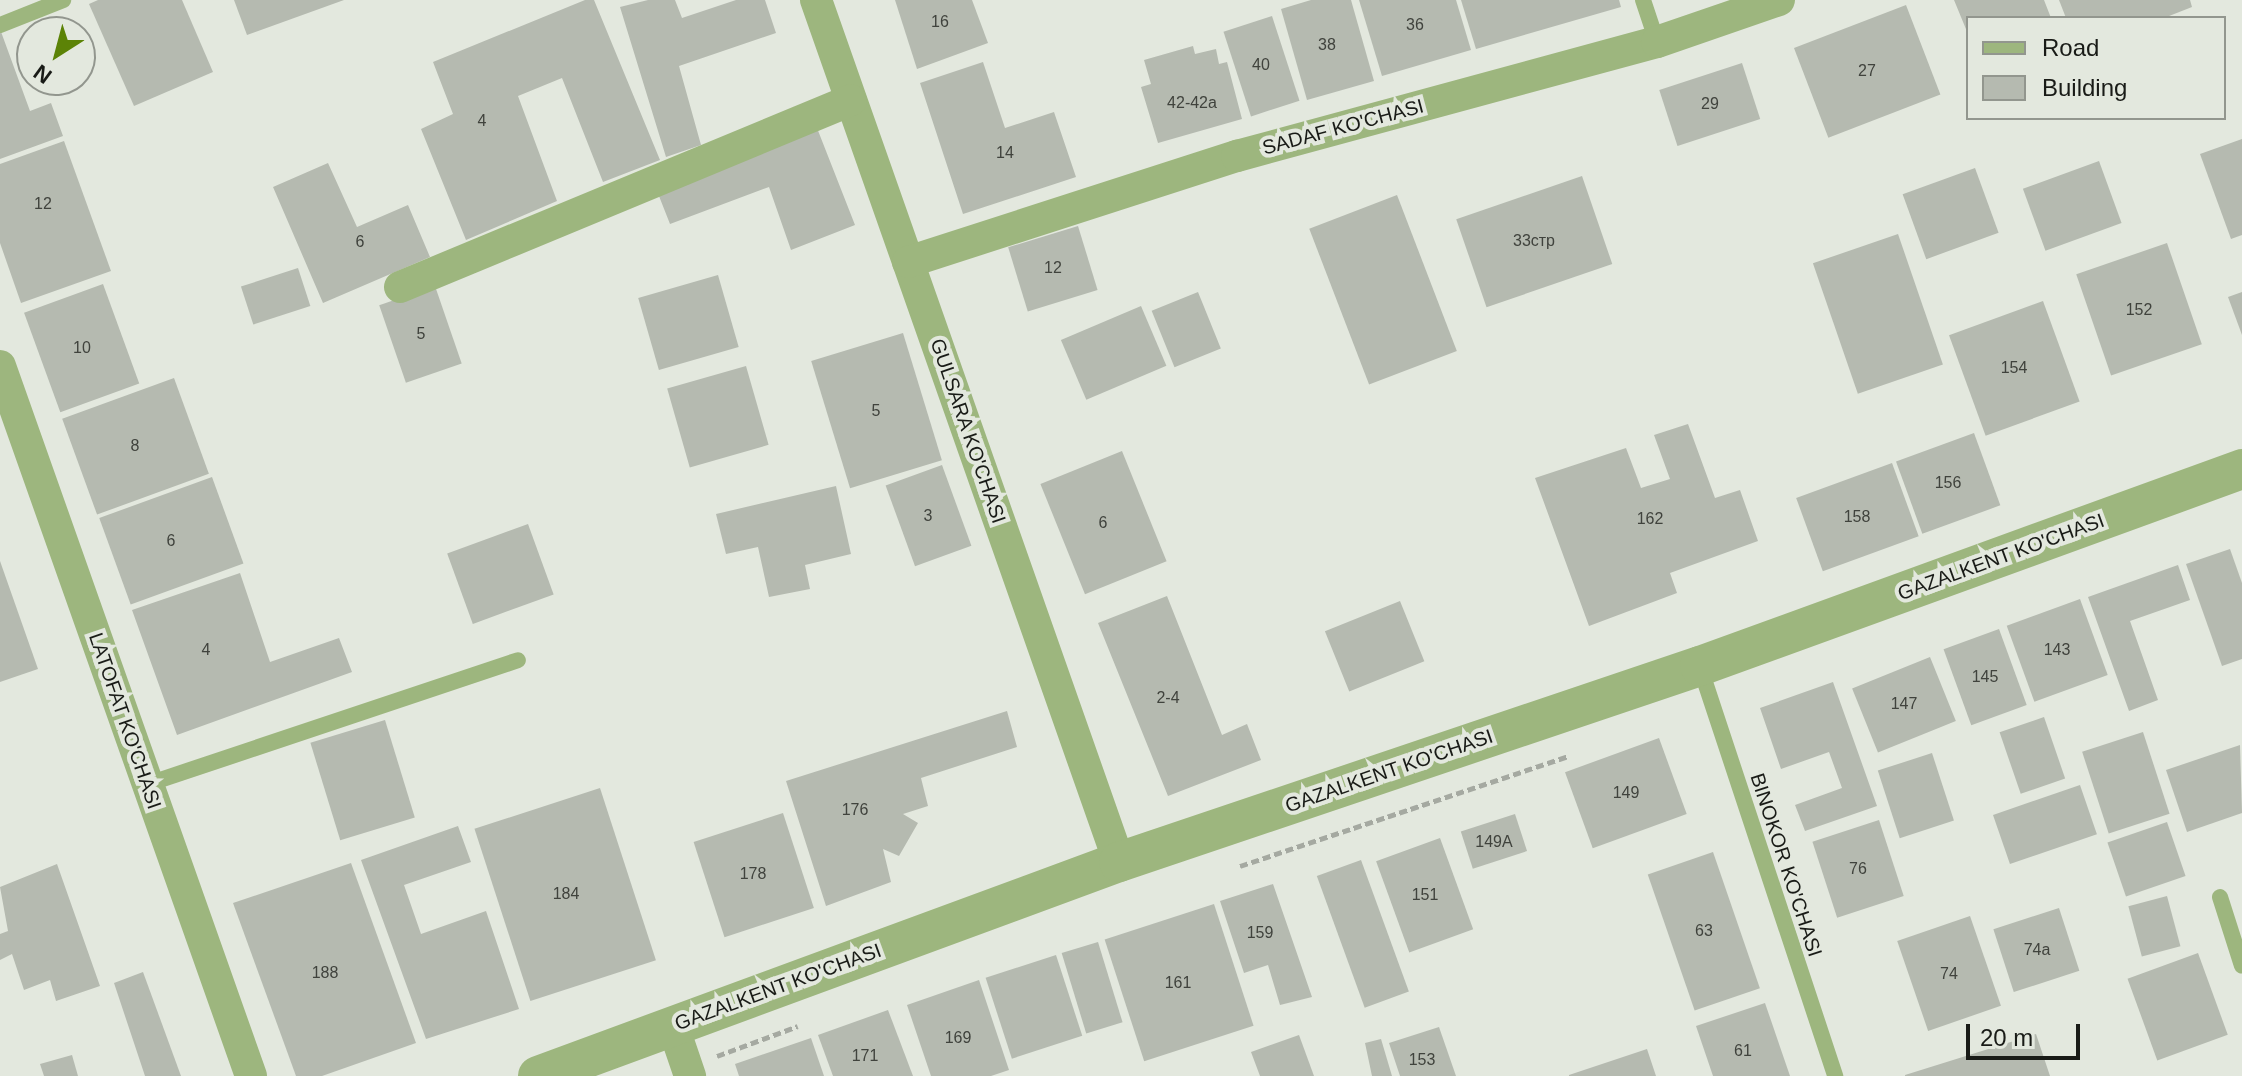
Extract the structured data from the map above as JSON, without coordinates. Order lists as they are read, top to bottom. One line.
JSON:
{"streets":{"street":["SADAF KO'CHASI","GULSARA KO'CHASI","GAZALKENT KO'CHASI","LATOFAT KO'CHASI"],"lane":["BINOKOR KO'CHASI"]},"crossings":[["SADAF KO'CHASI","GULSARA KO'CHASI"],["GULSARA KO'CHASI","GAZALKENT KO'CHASI"],["GAZALKENT KO'CHASI","BINOKOR KO'CHASI"]],"house_numbers":["16","36","38","40","27","42-42a","29","4","14","12","33стр","6","12","152","5","10","154","5","8","156","3","158","162","6","6","4","143","145","2-4","147","149","176","149A","76","178","184","151","63","159","74а","188","74","161","169","61","171","153"],"legend":["Road","Building"],"scale_bar":"20 m","north":"bottom left"}
